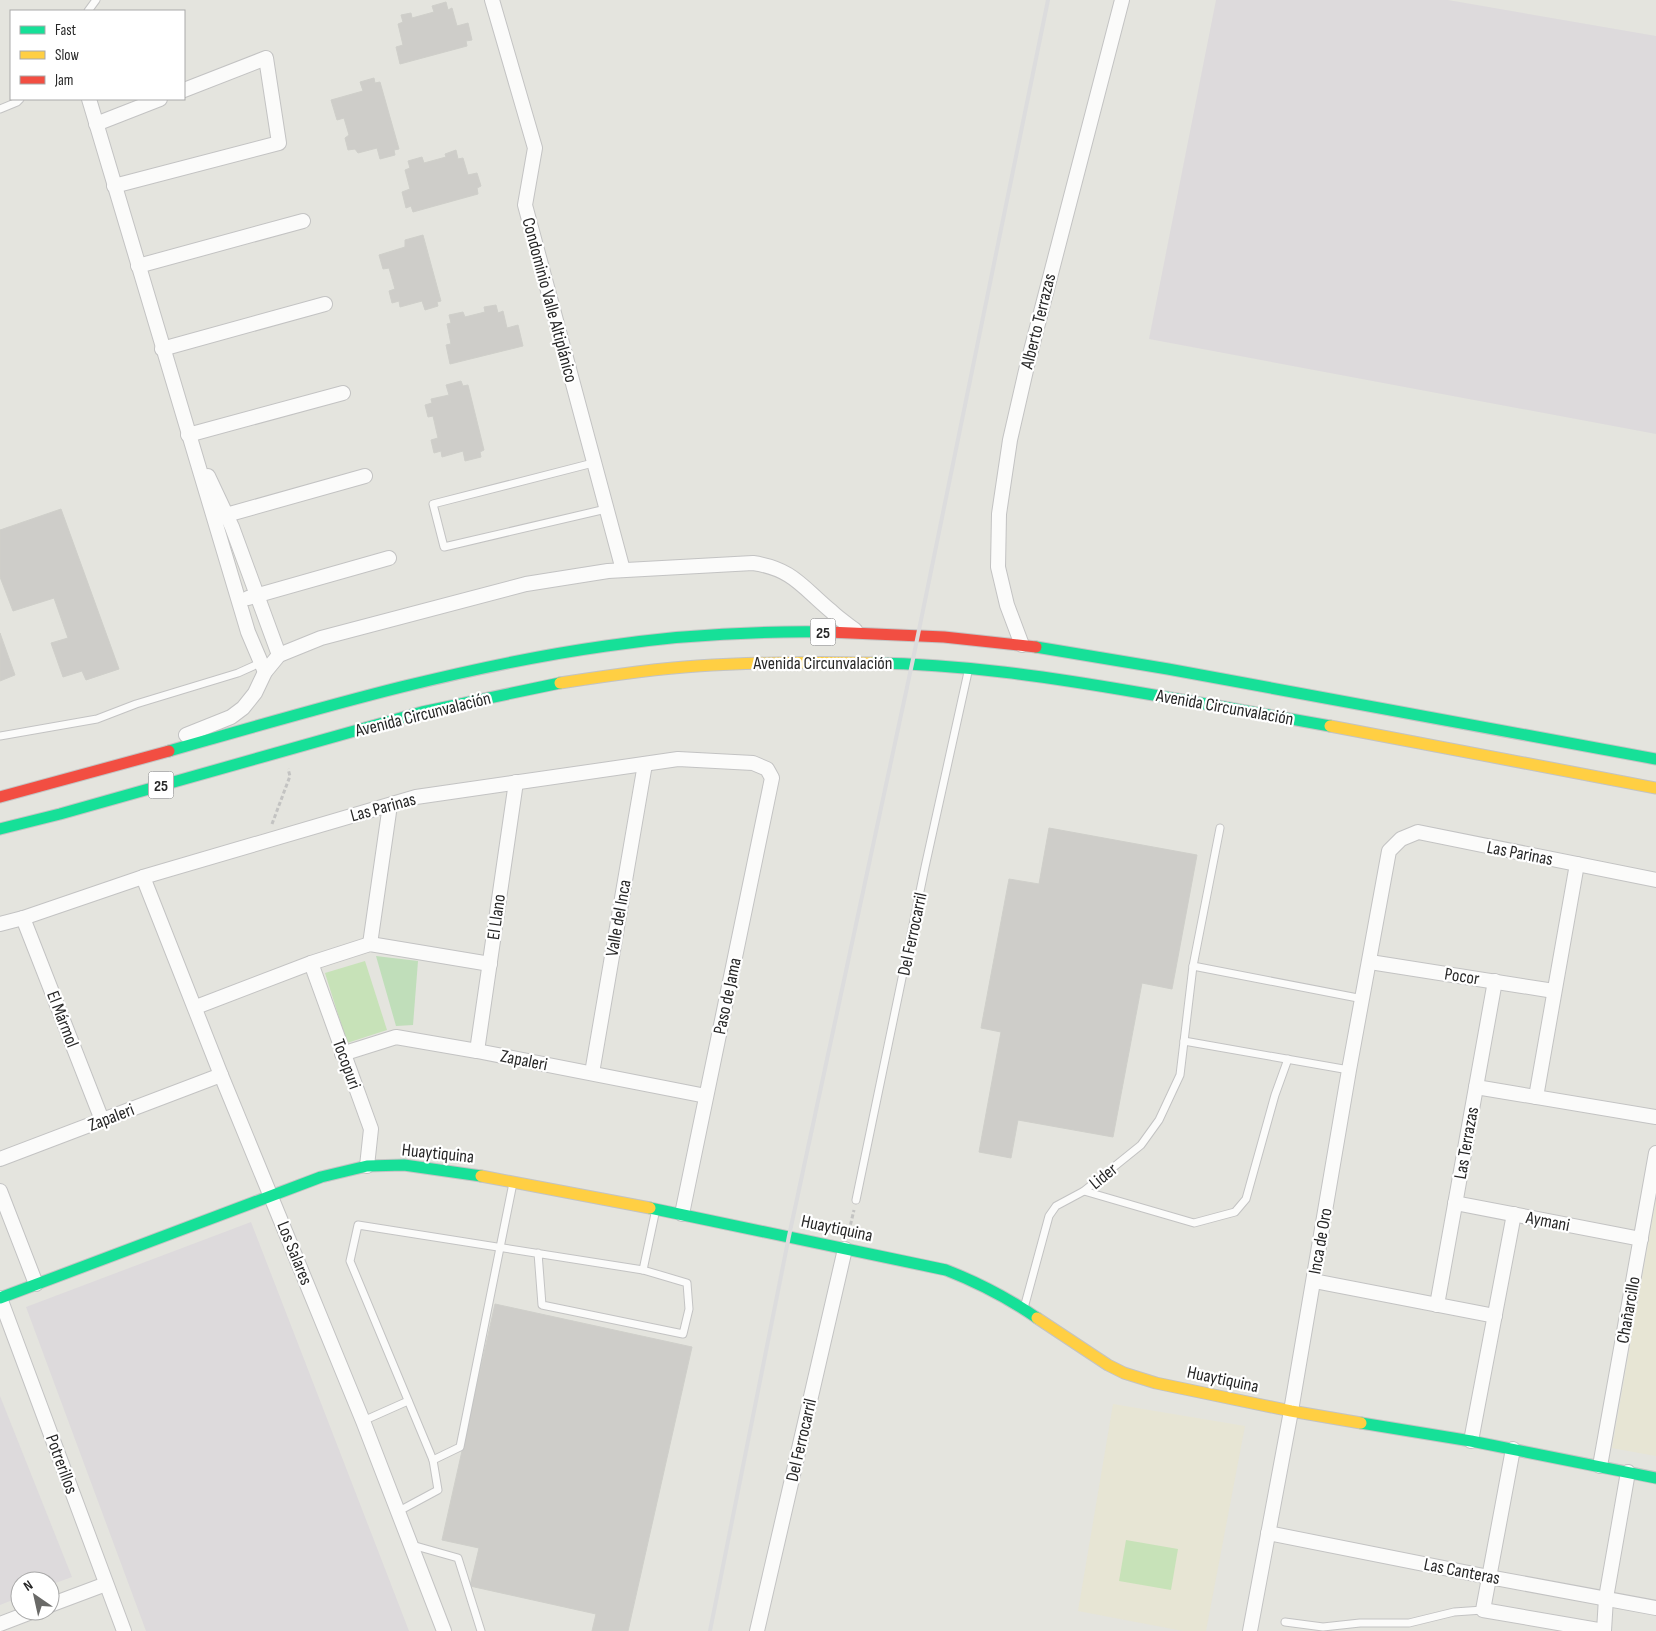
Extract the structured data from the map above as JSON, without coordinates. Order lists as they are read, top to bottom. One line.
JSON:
{"streets":{"main road":["25","Avenida Circunvalación","Huaytiquina"],"street":["Condominio Valle Altiplánico","Alberto Terrazas","Las Parinas","El Llano","Valle del Inca","Del Ferrocarril","Pocor","Paso de Jama","El Mármol","Zapaleri","Tocopuri","Las Terrazas","Aymani","Inca de Oro","Los Salares","Chañarcillo","Potrerillos","Las Canteras"],"lane":["Lider"]},"crossings":[["Condominio Valle Altiplánico","Avenida Circunvalación"],["Alberto Terrazas","Avenida Circunvalación"],["Avenida Circunvalación","Del Ferrocarril"],["Las Parinas","El Llano"],["Las Parinas","Valle del Inca"],["Las Parinas","Paso de Jama"],["Las Parinas","El Mármol"],["Las Parinas","Inca de Oro"],["Las Parinas","Los Salares"],["El Llano","Zapaleri"],["Valle del Inca","Zapaleri"],["Del Ferrocarril","Huaytiquina"],["Pocor","Las Terrazas"],["Pocor","Inca de Oro"],["Paso de Jama","Zapaleri"],["Paso de Jama","Huaytiquina"],["El Mármol","Zapaleri"],["Zapaleri","Tocopuri"],["Zapaleri","Los Salares"],["Tocopuri","Huaytiquina"],["Las Terrazas","Aymani"],["Huaytiquina","Lider"],["Huaytiquina","Inca de Oro"],["Huaytiquina","Los Salares"],["Huaytiquina","Chañarcillo"],["Huaytiquina","Potrerillos"],["Aymani","Chañarcillo"],["Inca de Oro","Las Canteras"]],"legend":["Fast","Slow","Jam"],"north":"top left"}
